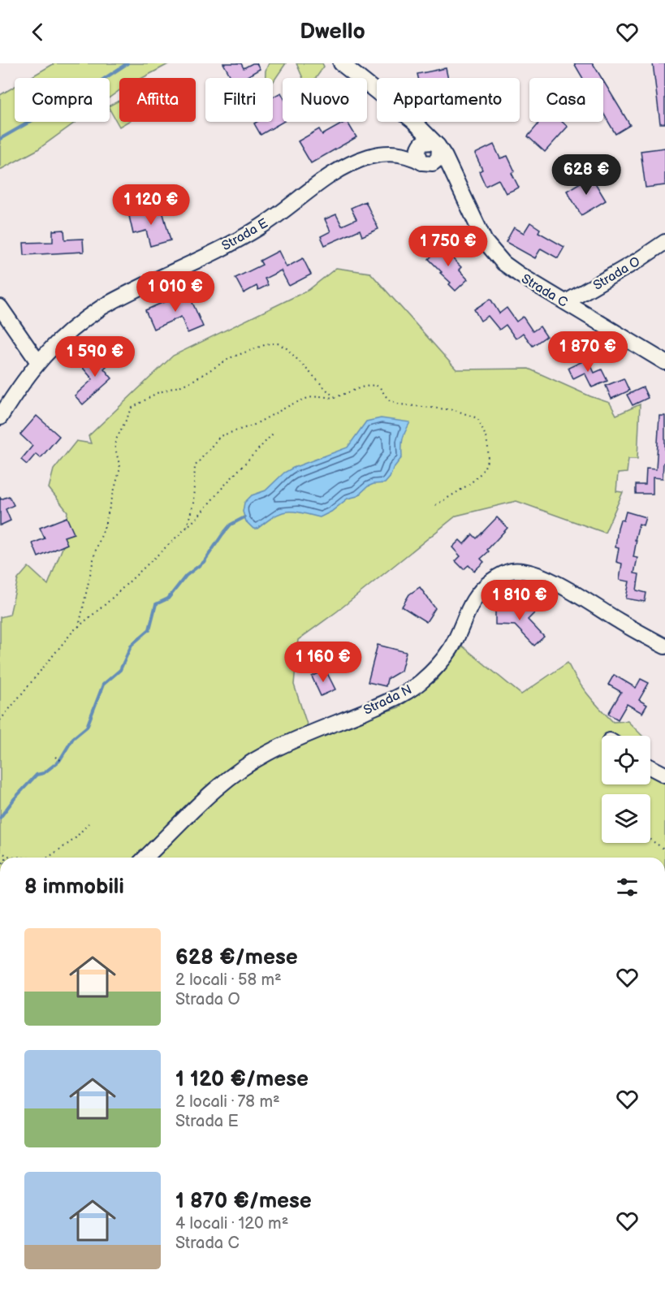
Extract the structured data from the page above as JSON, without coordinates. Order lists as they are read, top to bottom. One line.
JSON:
{"streets":{"street":["Strada E","Strada O","Strada C","Strada N"]},"crossings":[["Strada E","Strada C"],["Strada O","Strada C"]],"page":{"header":"Dwello","chip":["Compra","Affitta","Filtri","Nuovo","Appartamento","Casa"],"price":["628 €","1 120 €","1 750 €","1 010 €","1 870 €","1 590 €","1 810 €","1 160 €"],"heading":"8 immobili","list":[{"name":"628 €/mese","note":"2 locali · 58 m² · Strada O"},{"name":"1 120 €/mese","note":"2 locali · 78 m² · Strada E"},{"name":"1 870 €/mese","note":"4 locali · 120 m² · Strada C"}]}}
